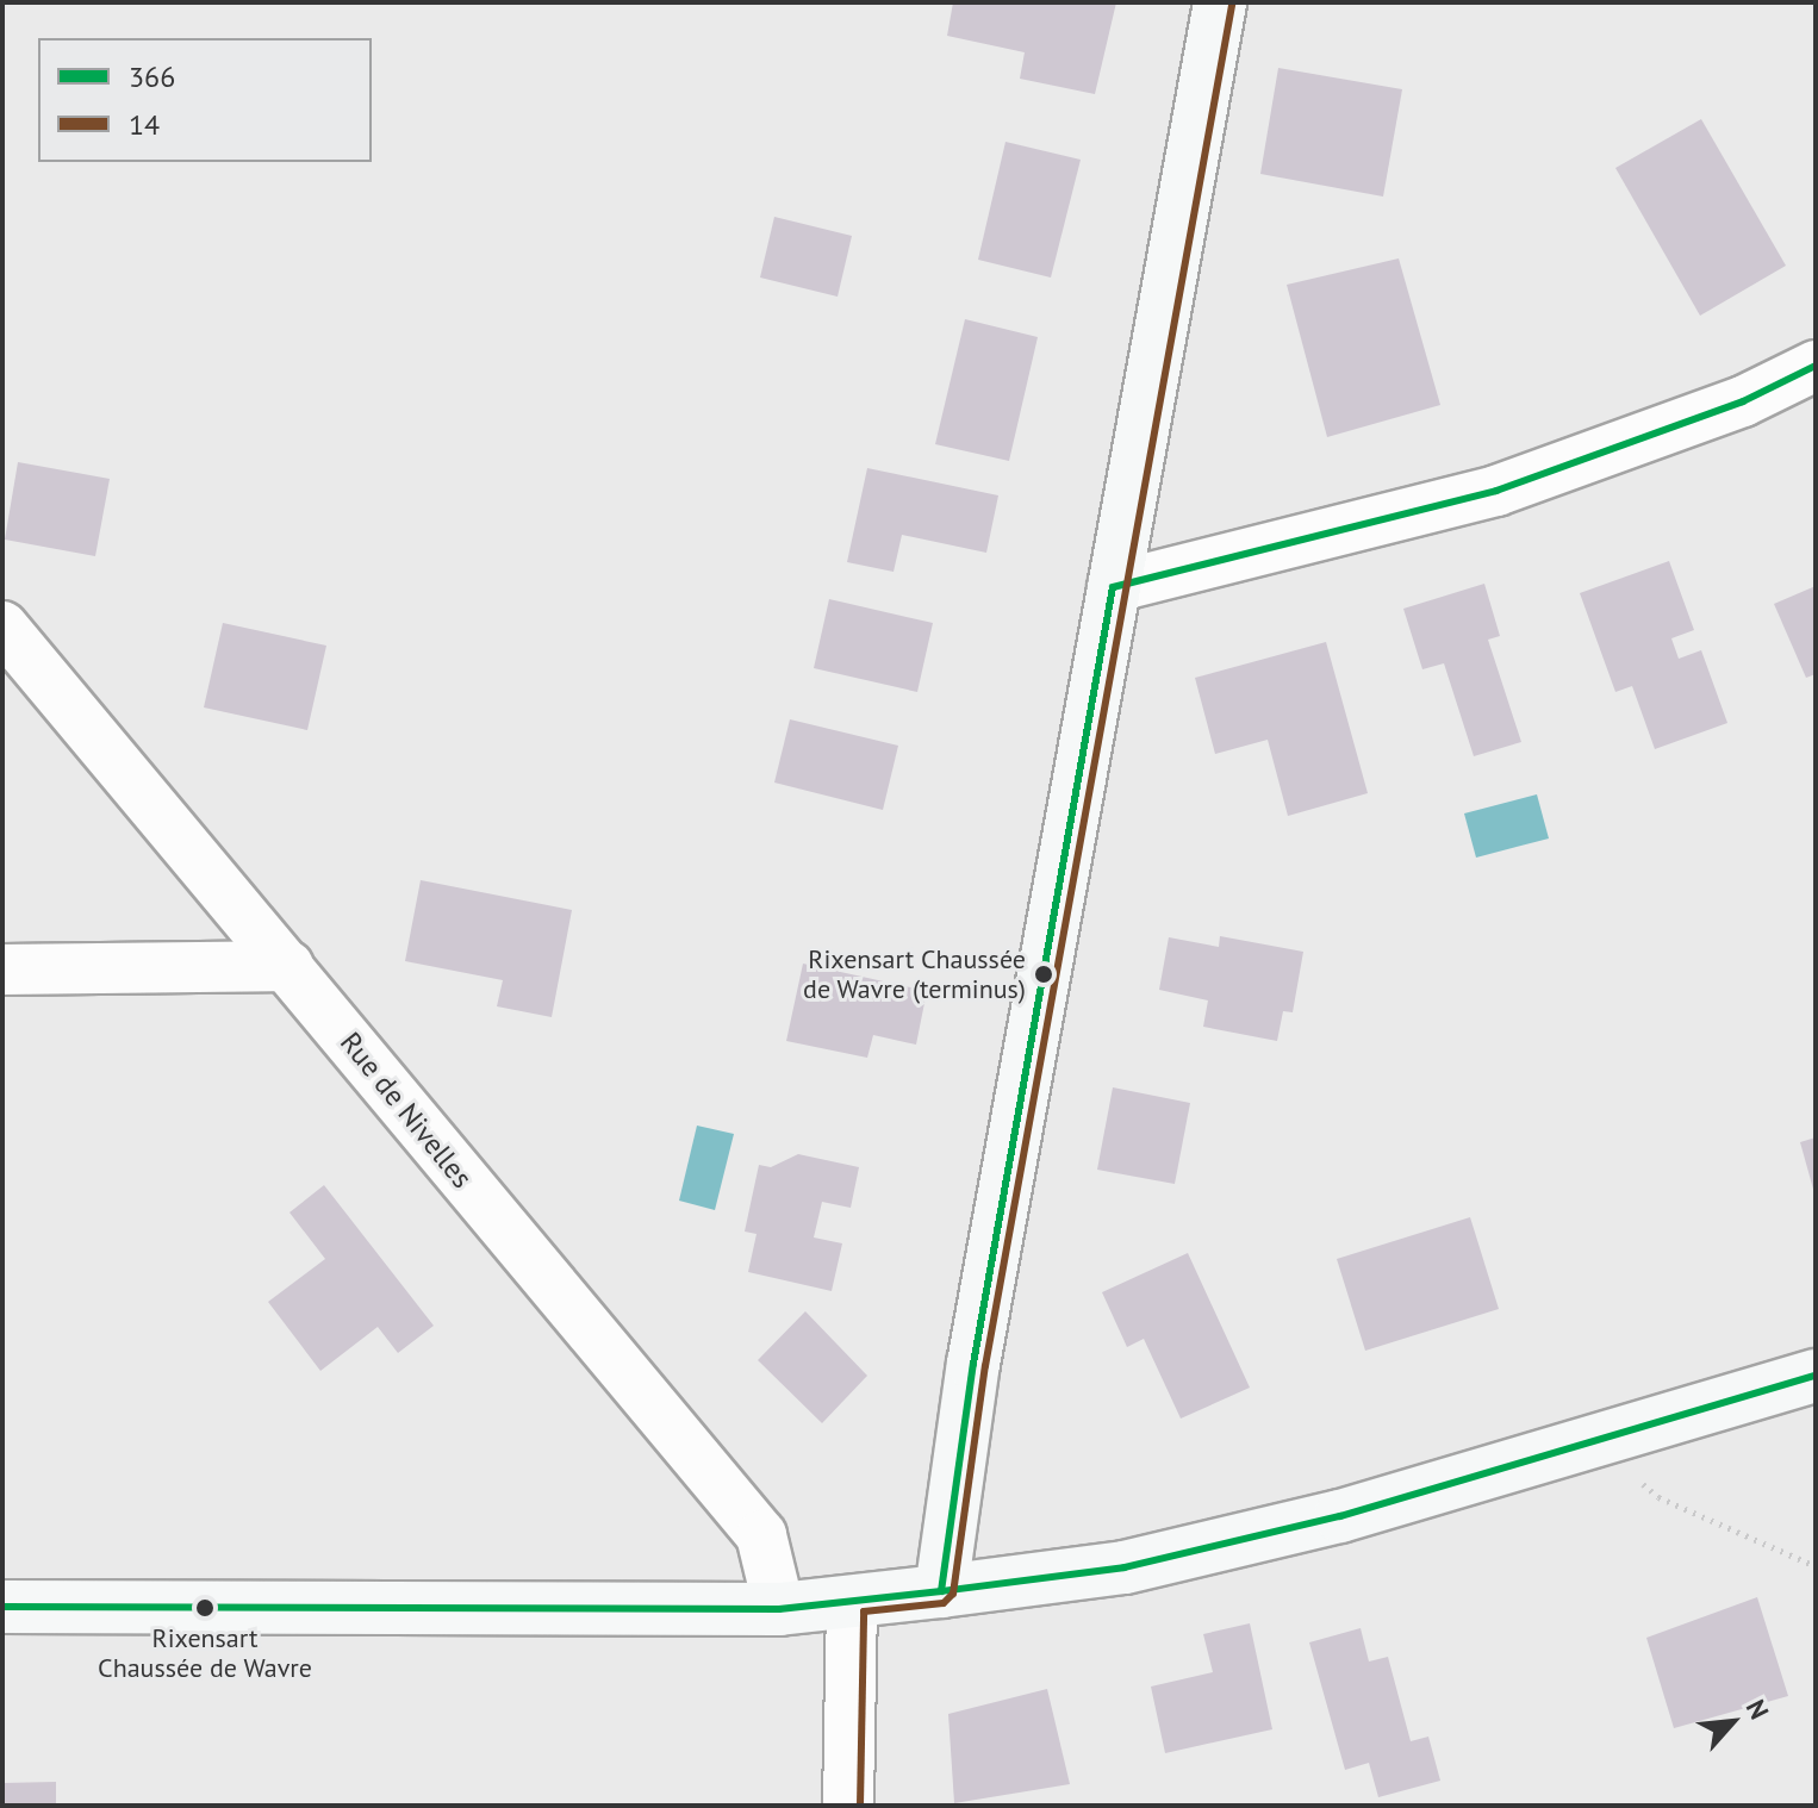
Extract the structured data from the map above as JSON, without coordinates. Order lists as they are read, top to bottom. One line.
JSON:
{"streets":{"street":["Rue de Nivelles"]},"places":["Rixensart Chaussée de Wavre (terminus)","Rixensart Chaussée de Wavre"],"lines":["transit line 14","transit line 366"],"legend":["366","14"],"north":"top right"}
